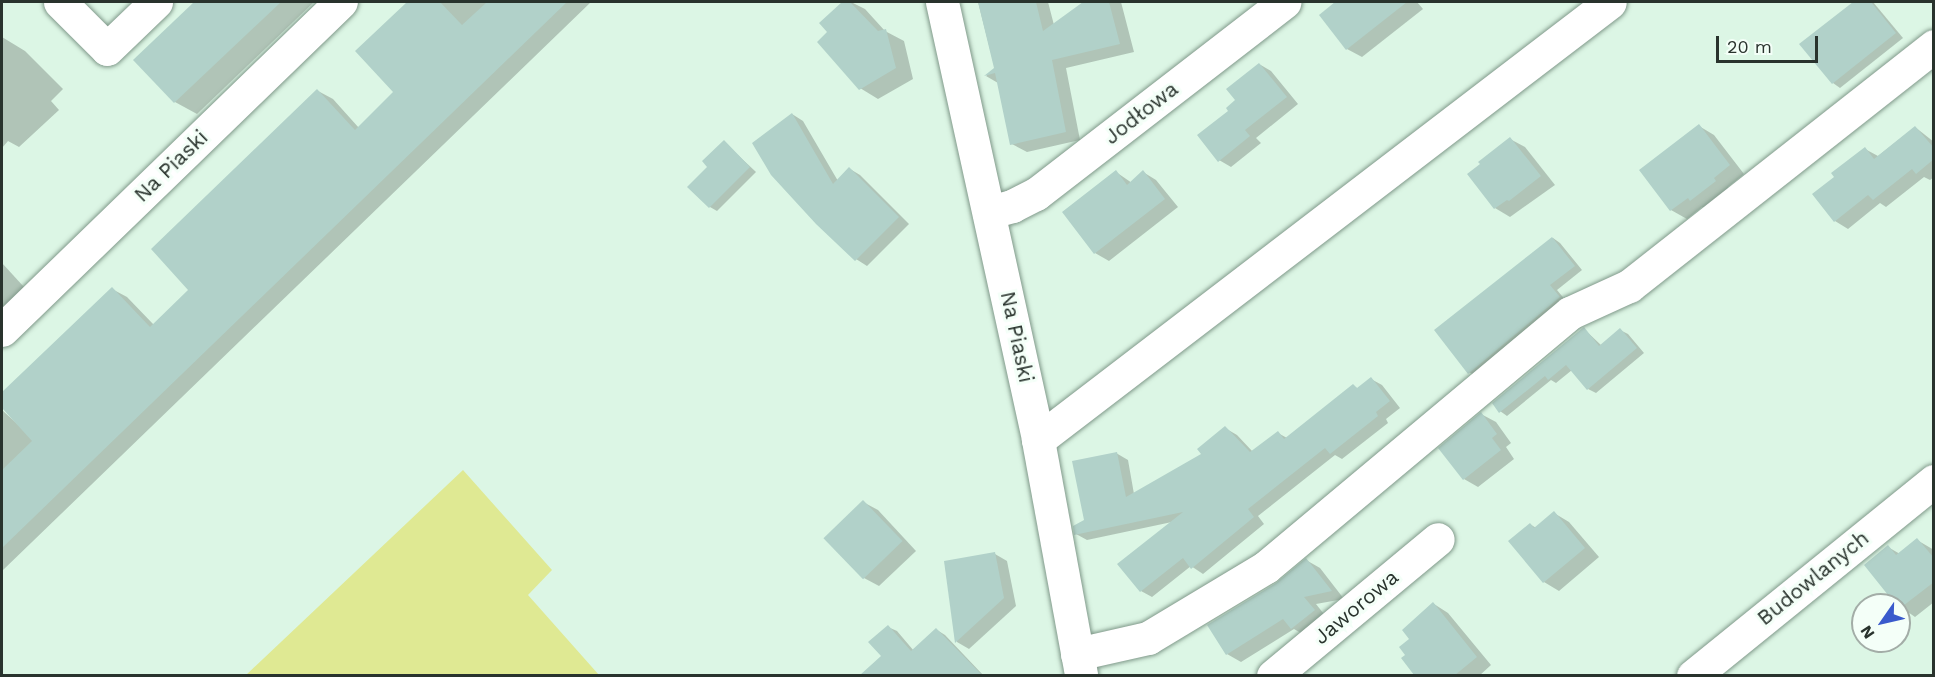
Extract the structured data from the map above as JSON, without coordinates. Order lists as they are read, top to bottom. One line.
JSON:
{"streets":{"street":["Jodłowa","Na Piaski","Budowlanych","Jaworowa"]},"crossings":[["Jodłowa","Na Piaski"]],"scale_bar":"20 m","north":"bottom left"}
